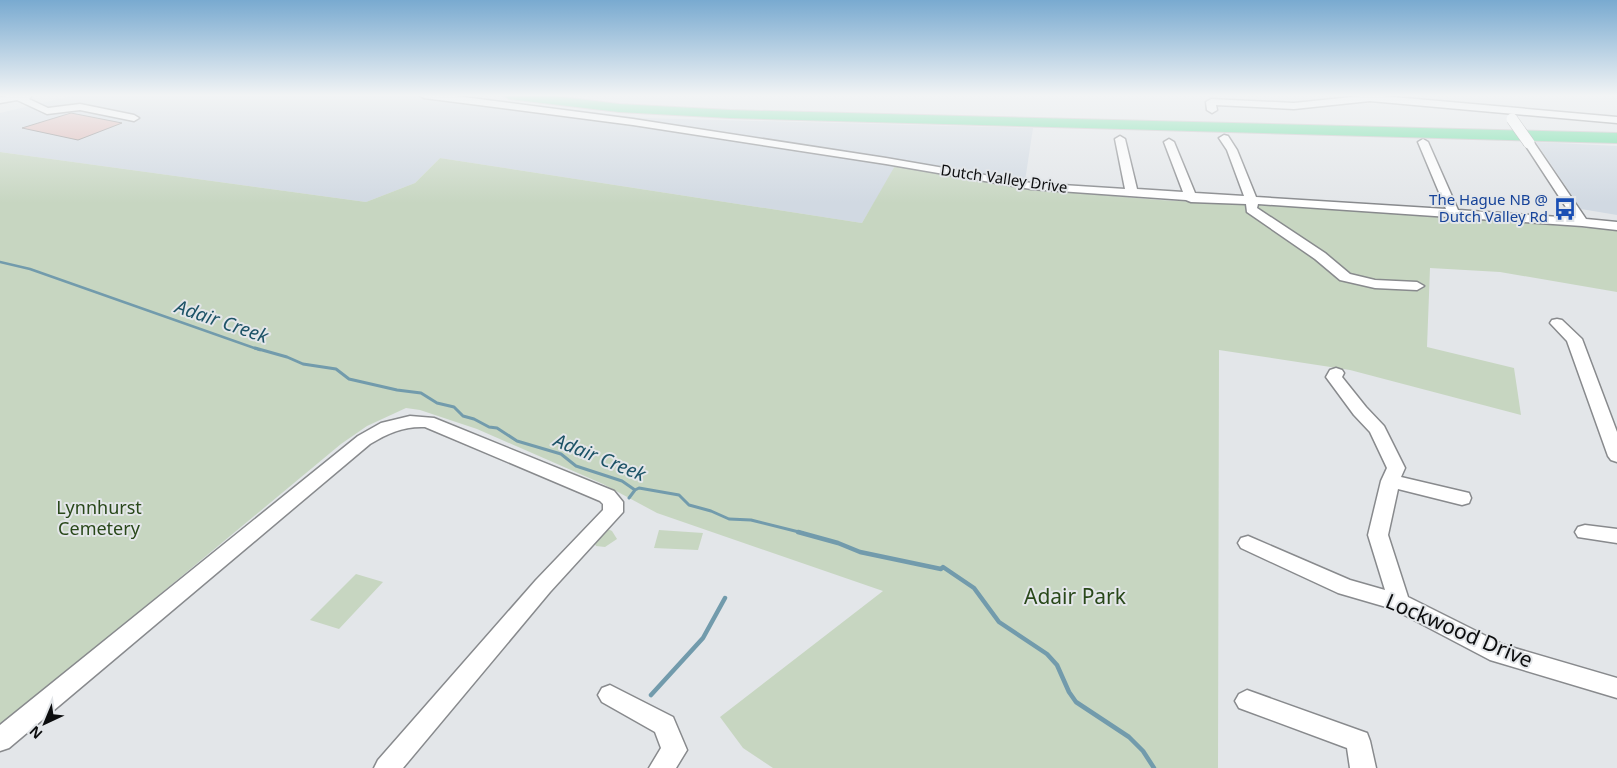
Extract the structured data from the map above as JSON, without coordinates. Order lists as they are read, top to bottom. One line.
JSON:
{"streets":{"street":["Dutch Valley Drive","Lockwood Drive"]},"water":["Adair Creek"],"parks":["Lynnhurst Cemetery","Adair Park"],"places":{"bus stop":["The Hague NB @ Dutch Valley Rd"]},"north":"bottom left"}
